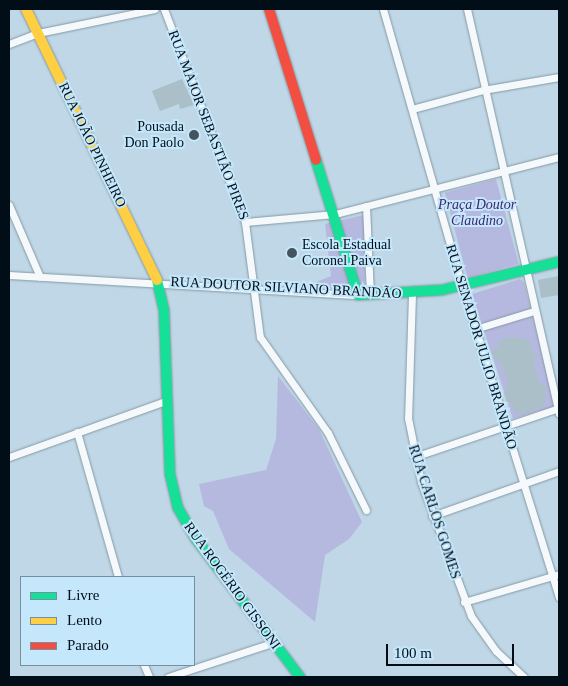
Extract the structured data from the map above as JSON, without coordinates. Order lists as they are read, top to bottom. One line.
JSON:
{"streets":{"street":["RUA MAJOR SEBASTIÃO PIRES","RUA JOÃO PINHEIRO","RUA DOUTOR SILVIANO BRANDÃO","RUA SENADOR JULIO BRANDÃO","RUA CARLOS GOMES","RUA ROGÉRIO GISSONI"]},"crossings":[["RUA MAJOR SEBASTIÃO PIRES","RUA DOUTOR SILVIANO BRANDÃO"],["RUA JOÃO PINHEIRO","RUA DOUTOR SILVIANO BRANDÃO"],["RUA JOÃO PINHEIRO","RUA ROGÉRIO GISSONI"],["RUA DOUTOR SILVIANO BRANDÃO","RUA SENADOR JULIO BRANDÃO"],["RUA DOUTOR SILVIANO BRANDÃO","RUA CARLOS GOMES"],["RUA DOUTOR SILVIANO BRANDÃO","RUA ROGÉRIO GISSONI"]],"parks":["Praça Doutor Claudino"],"places":["Pousada Don Paolo","Escola Estadual Coronel Paiva"],"legend":["Livre","Lento","Parado"],"scale_bar":"100 m"}
